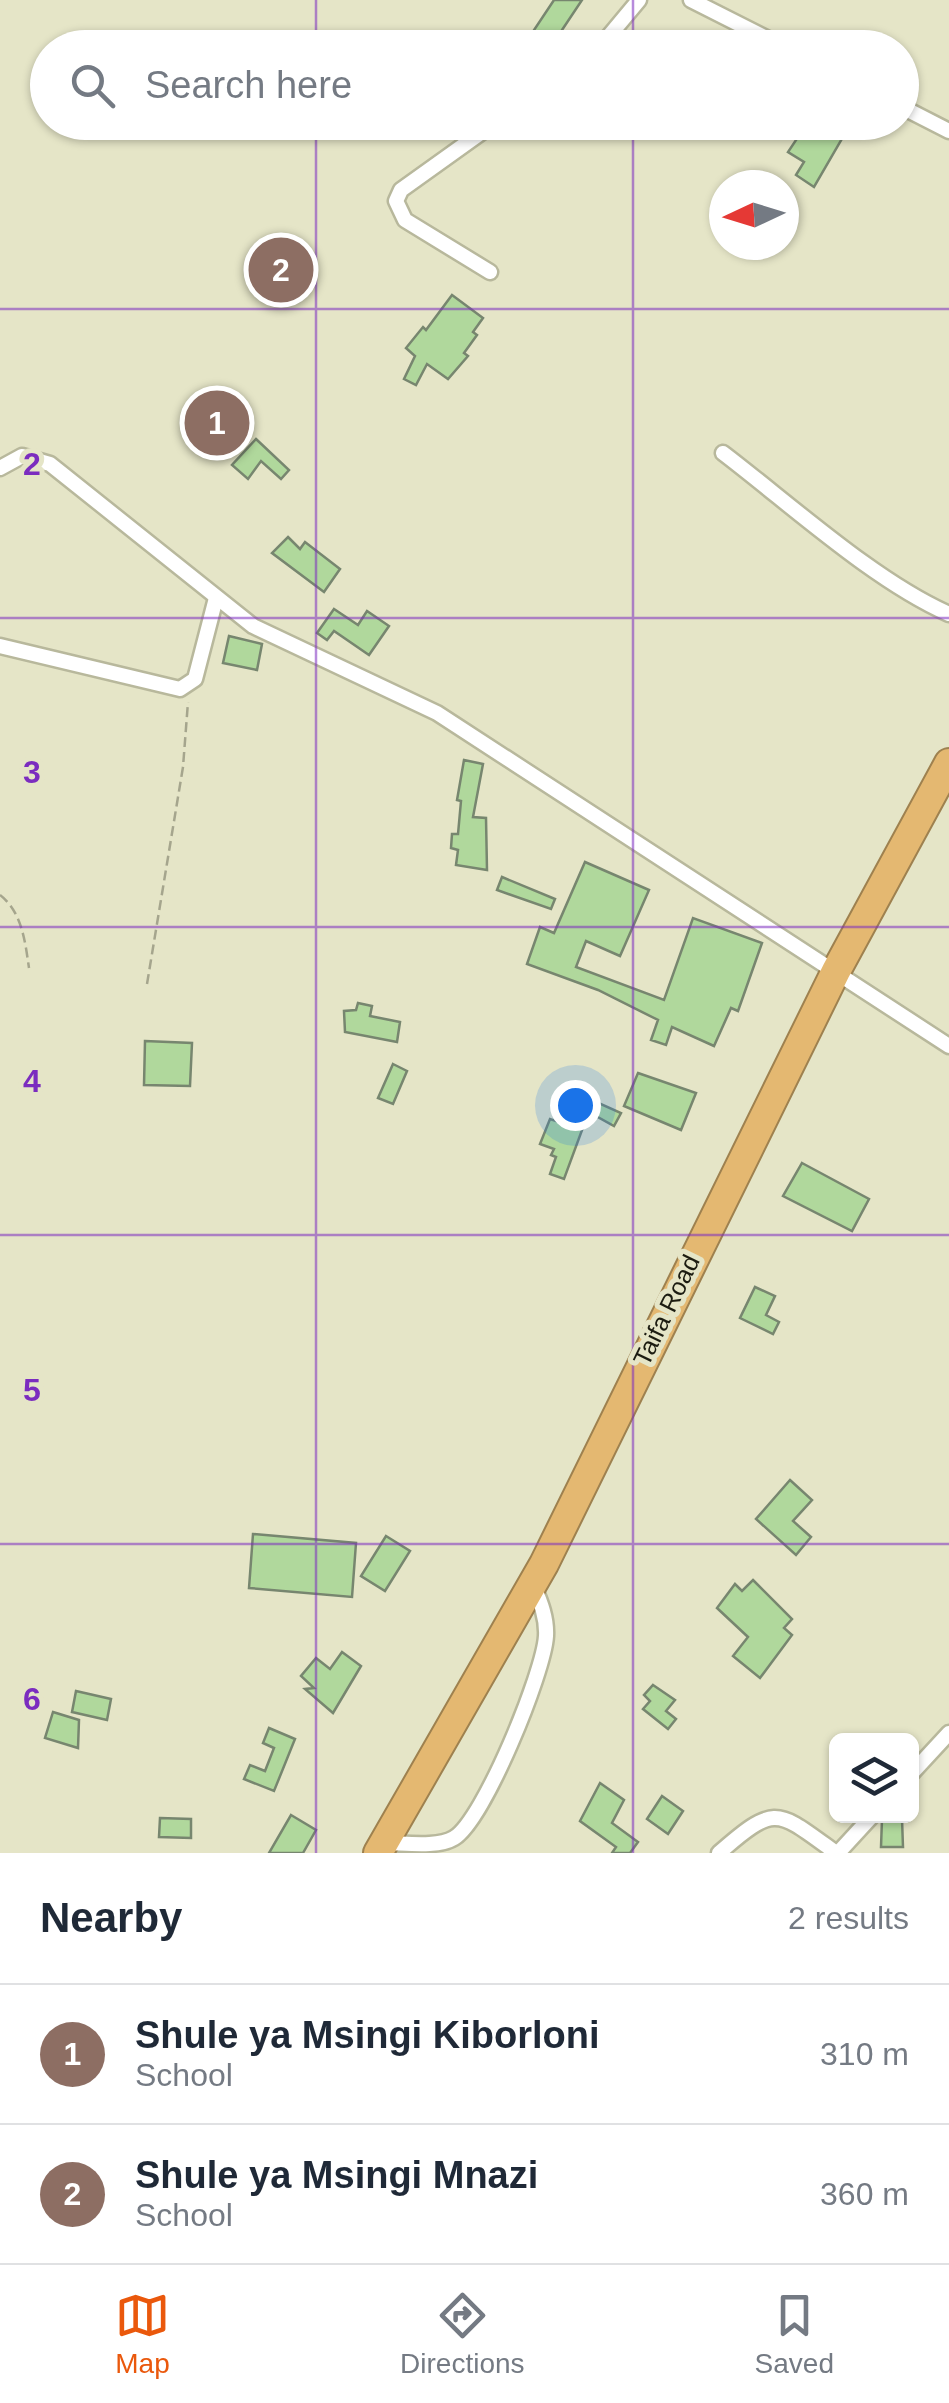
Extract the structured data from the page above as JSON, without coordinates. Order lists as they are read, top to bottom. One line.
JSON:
{"streets":{"highway":["Taifa Road"]},"north":"left","page":{"search":"Search here","pins":["2","1"],"heading":["Nearby","2 results"],"list":[{"mark":"1","name":"Shule ya Msingi Kiborloni","note":"School","value":"310 m"},{"mark":"2","name":"Shule ya Msingi Mnazi","note":"School","value":"360 m"}],"nav":["Map","Directions","Saved"]},"grid":{"rows":["2","3","4","5","6"]}}
